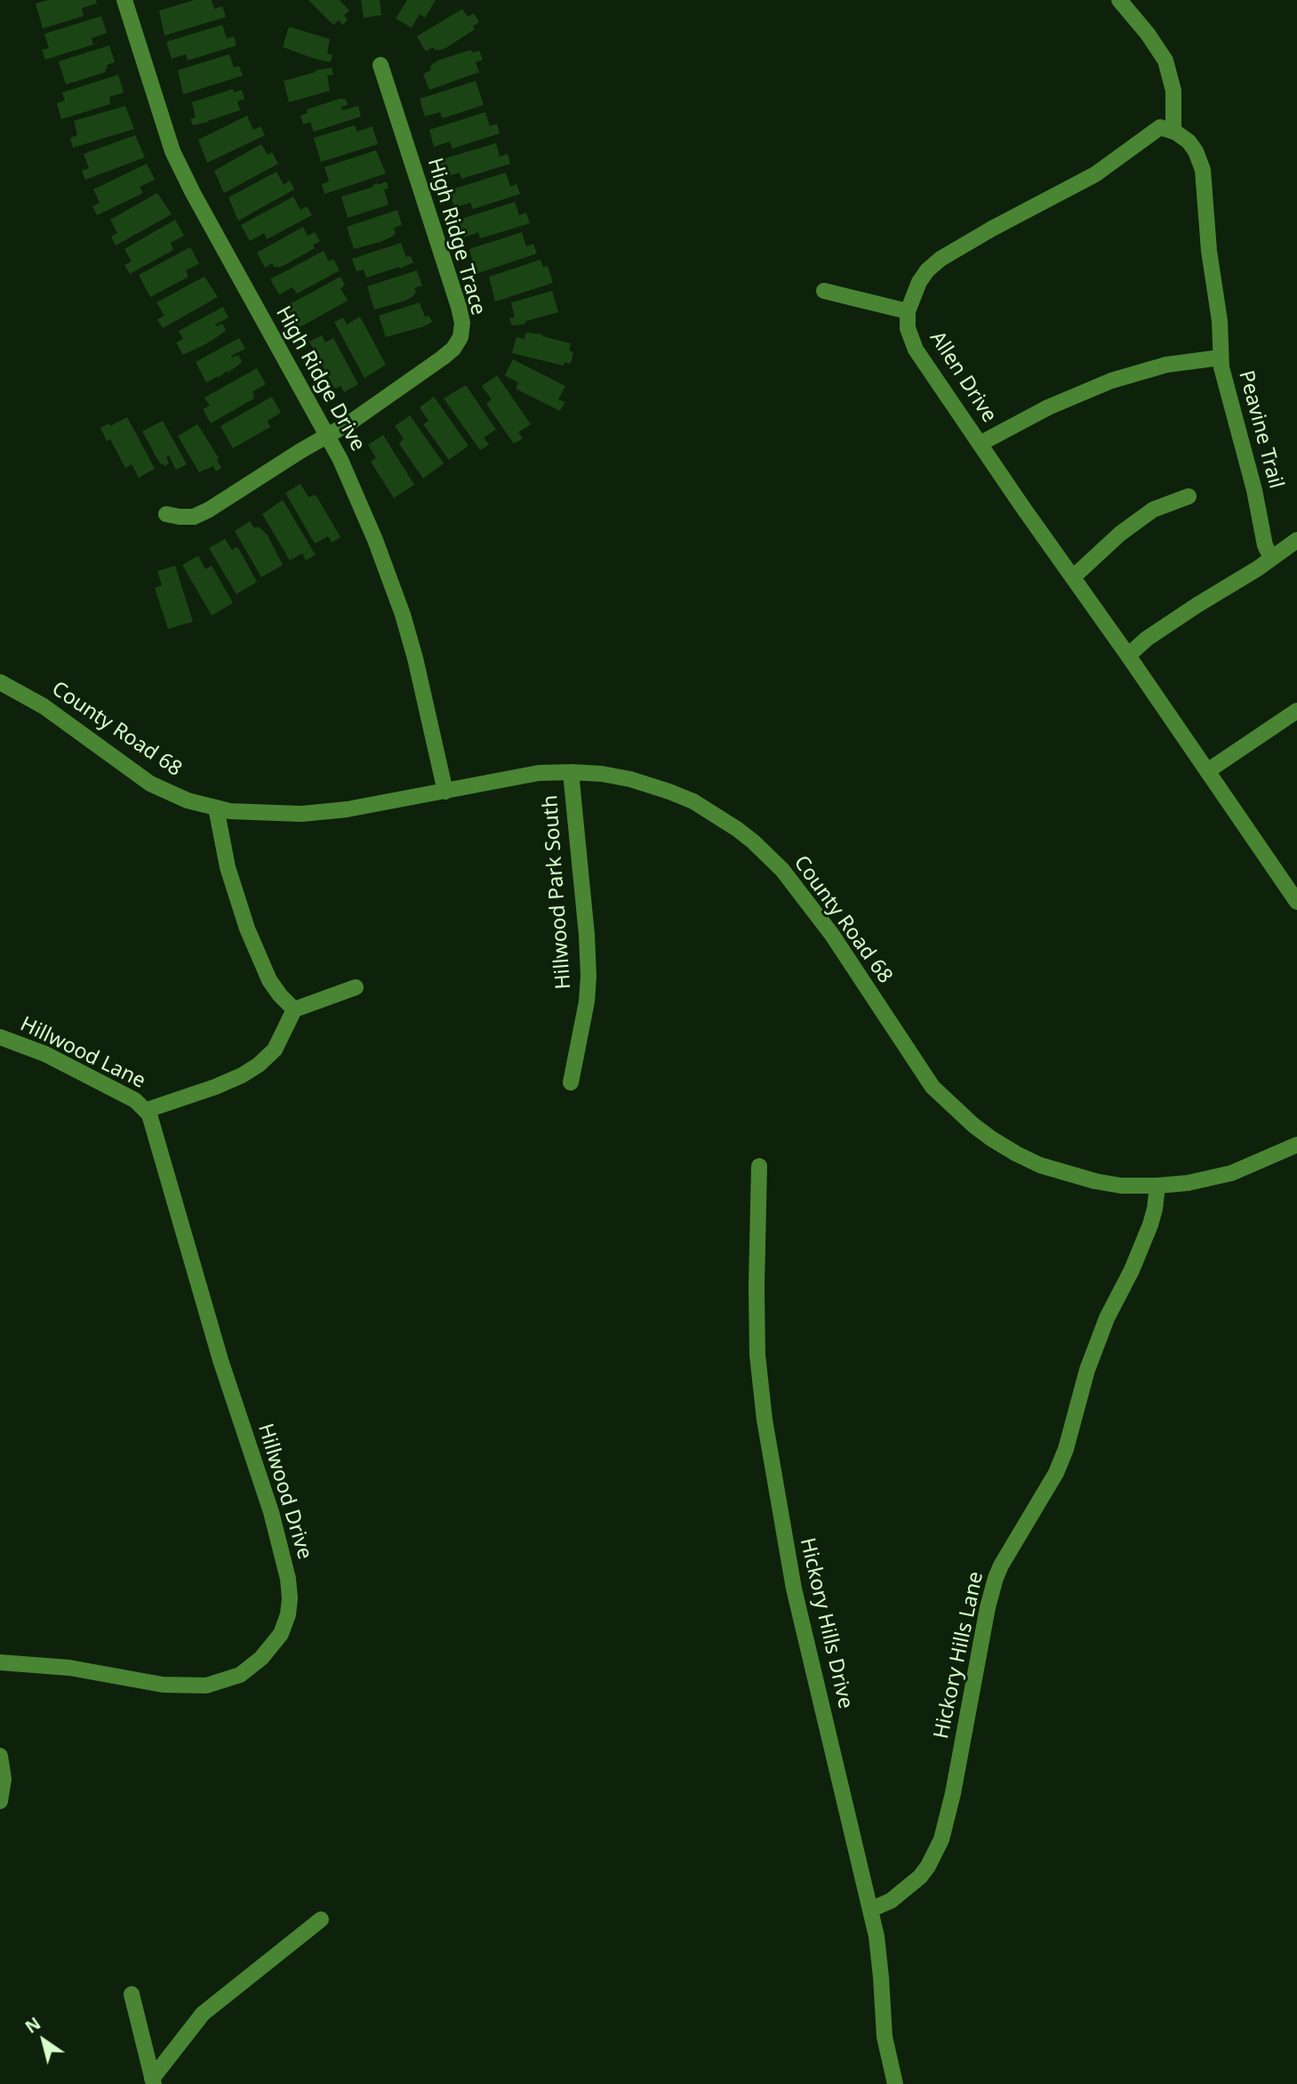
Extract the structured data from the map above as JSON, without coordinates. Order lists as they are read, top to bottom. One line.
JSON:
{"streets":{"street":["High Ridge Trace","Allen Drive","High Ridge Drive","Peavine Trail","County Road 68","Hillwood Park South","Hillwood Lane","Hillwood Drive","Hickory Hills Drive","Hickory Hills Lane"]},"crossings":[["High Ridge Trace","High Ridge Drive"],["Allen Drive","Peavine Trail"],["High Ridge Drive","County Road 68"],["County Road 68","Hillwood Park South"],["County Road 68","Hickory Hills Lane"],["Hillwood Lane","Hillwood Drive"],["Hickory Hills Drive","Hickory Hills Lane"]],"north":"top left"}
